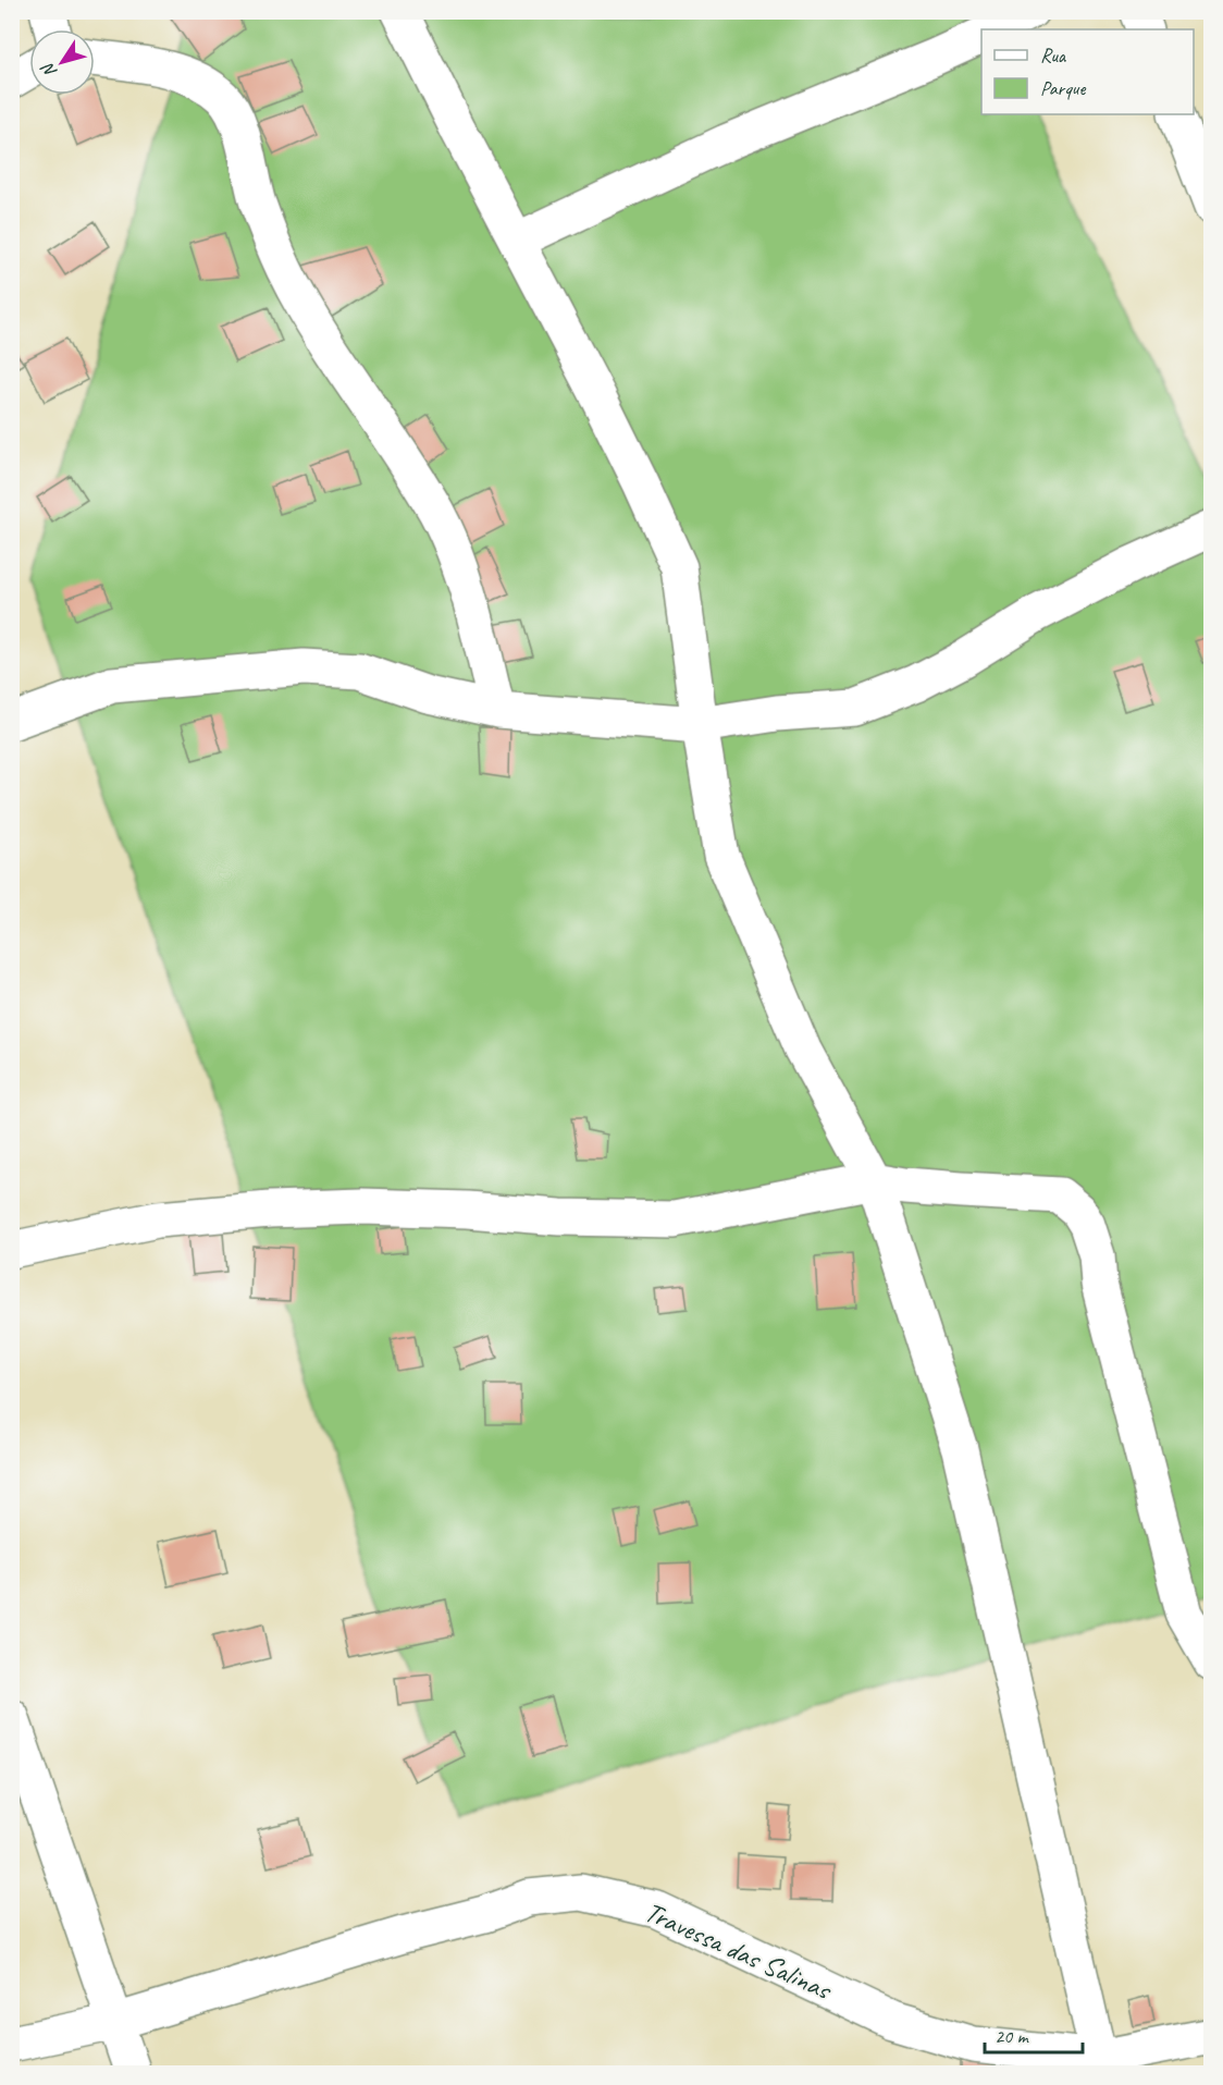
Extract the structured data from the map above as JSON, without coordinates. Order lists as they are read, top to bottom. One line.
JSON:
{"streets":{"street":["Travessa das Salinas"]},"legend":["Rua","Parque"],"scale_bar":"20 m","north":"bottom left"}
